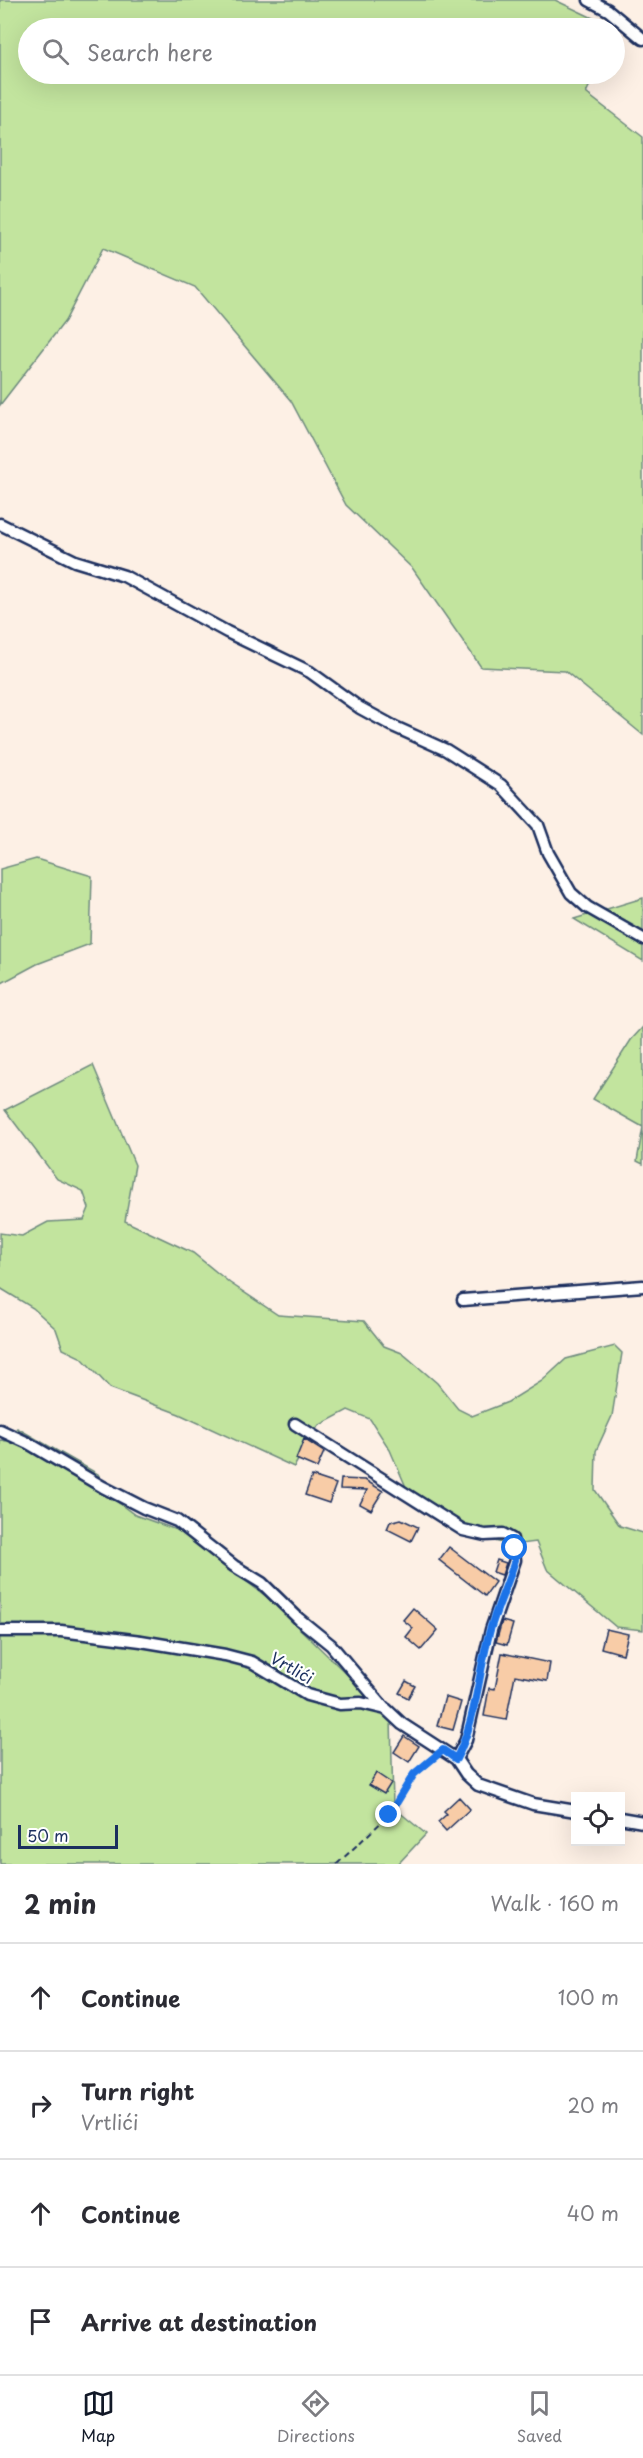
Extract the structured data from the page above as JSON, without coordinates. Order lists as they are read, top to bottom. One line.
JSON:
{"streets":{"street":["Vrtlići"]},"scale_bar":"50 m","page":{"search":"Search here","scale":"50 m","heading":["2 min","Walk · 160 m"],"list":[["Continue","100 m"],["Turn right","Vrtlići","20 m"],["Continue","40 m"],"Arrive at destination"],"nav":["Map","Directions","Saved"]}}
